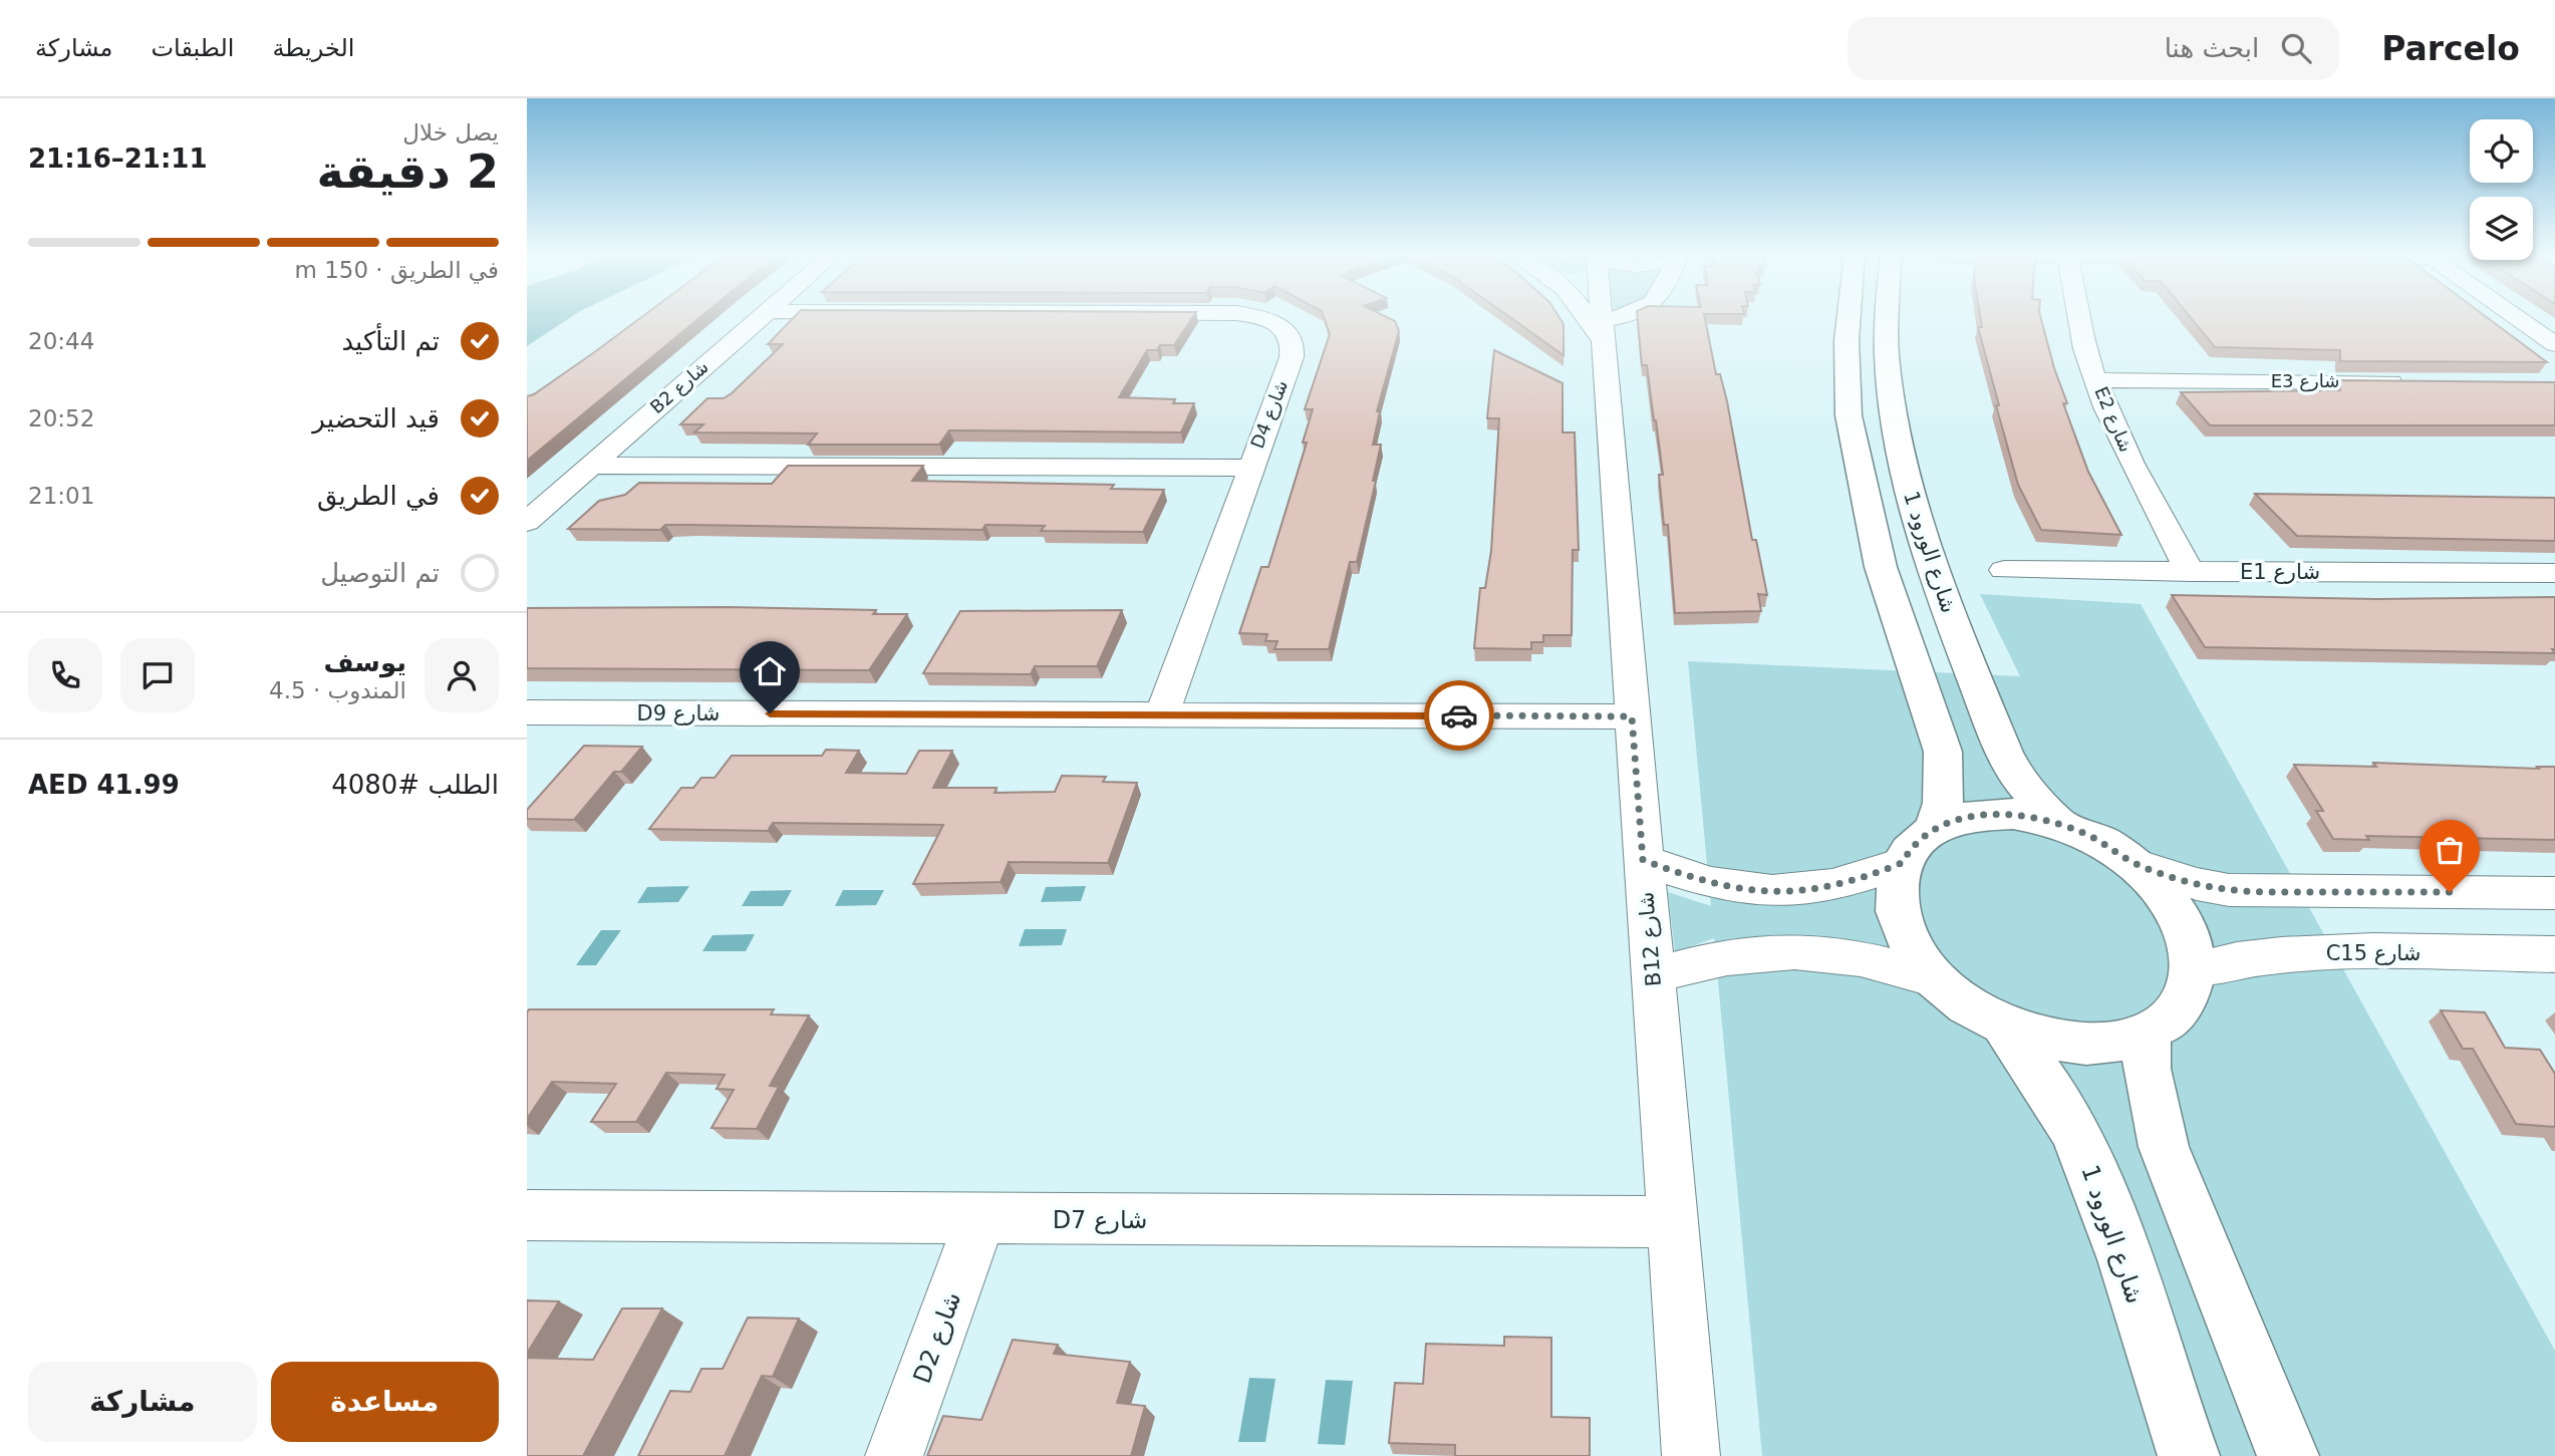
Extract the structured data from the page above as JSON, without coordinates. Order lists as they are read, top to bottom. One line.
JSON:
{"streets":{"street":["E3 شارع","B2 شارع","D4 شارع","E2 شارع","شارع الورود 1","E1 شارع","D9 شارع","B12 شارع","C15 شارع","D7 شارع","D2 شارع"]},"crossings":[["E3 شارع","E2 شارع"],["D4 شارع","D9 شارع"],["E2 شارع","E1 شارع"],["شارع الورود 1","C15 شارع"],["D9 شارع","B12 شارع"],["B12 شارع","D7 شارع"],["D7 شارع","D2 شارع"]],"page":{"header":"Parcelo","search":"ابحث هنا","nav":["الخريطة","الطبقات","مشاركة"],"heading":["2 دقيقة","يصل خلال","21:11–21:16"],"panel":["يوسف","المندوب · 4.5","الطلب #4080","AED 41.99"],"bar":"في الطريق · 150 m","list":[["تم التأكيد","20:44"],["قيد التحضير","20:52"],["في الطريق","21:01"],"تم التوصيل"],"buttons":["مساعدة","مشاركة"]}}
